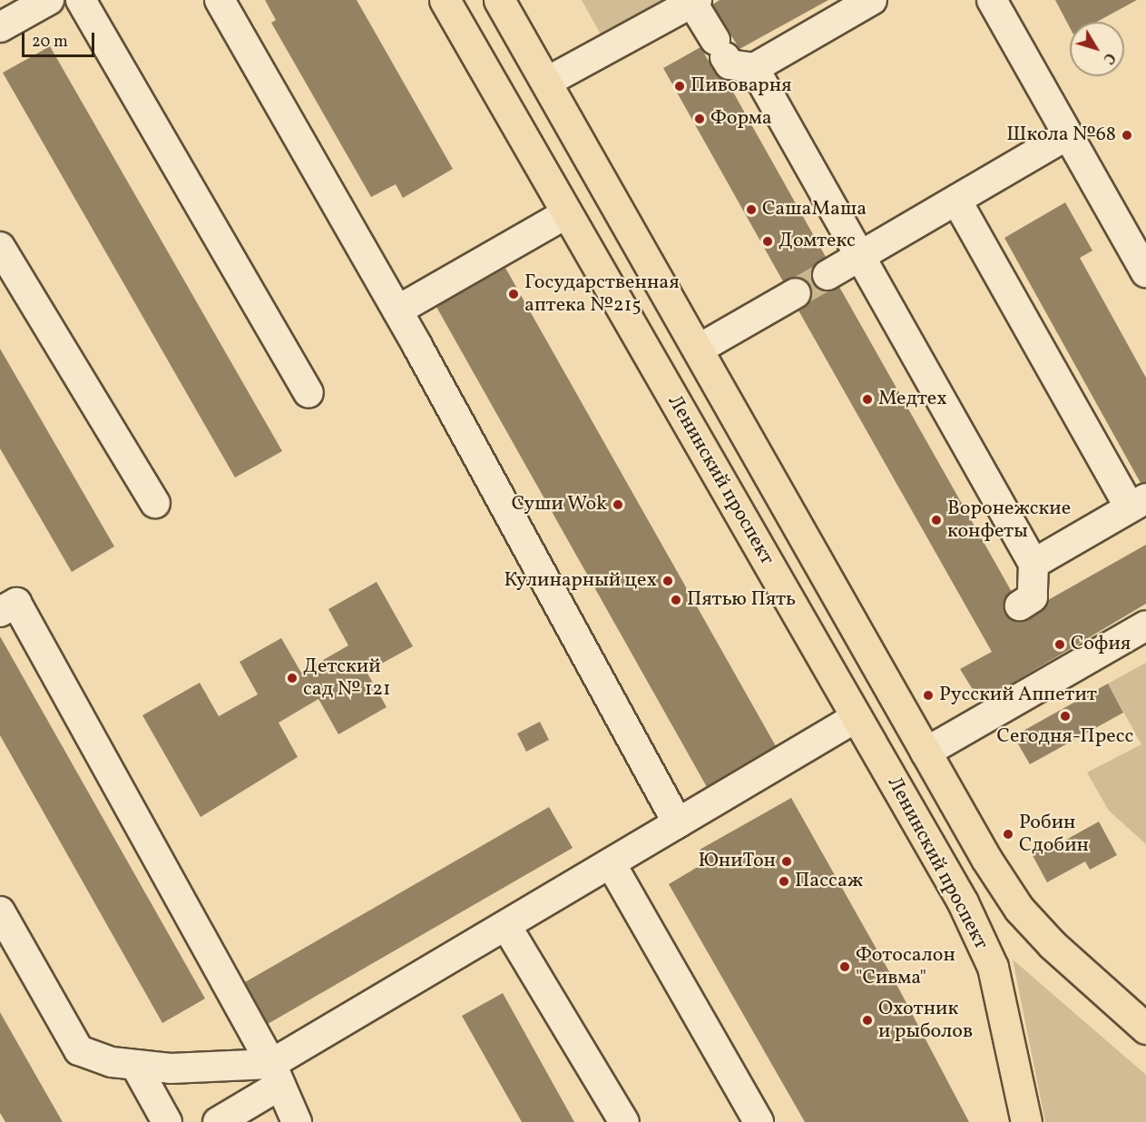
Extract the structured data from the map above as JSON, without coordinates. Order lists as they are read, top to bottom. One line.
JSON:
{"streets":{"main road":["Ленинский проспект"]},"places":["Пивоварня","Форма","Школа №68","СашаМаша","Домтекс","Государственная аптека №215","Медтех","Суши Wok","Воронежские конфеты","Кулинарный цех","Пятью Пять","София","Детский сад № 121","Русский Аппетит","Сегодня-Пресс","Робин Сдобин","ЮниТон","Пассаж","Фотосалон \"Сивма\"","Охотник и рыболов"],"scale_bar":"20 m","north":"bottom right"}
